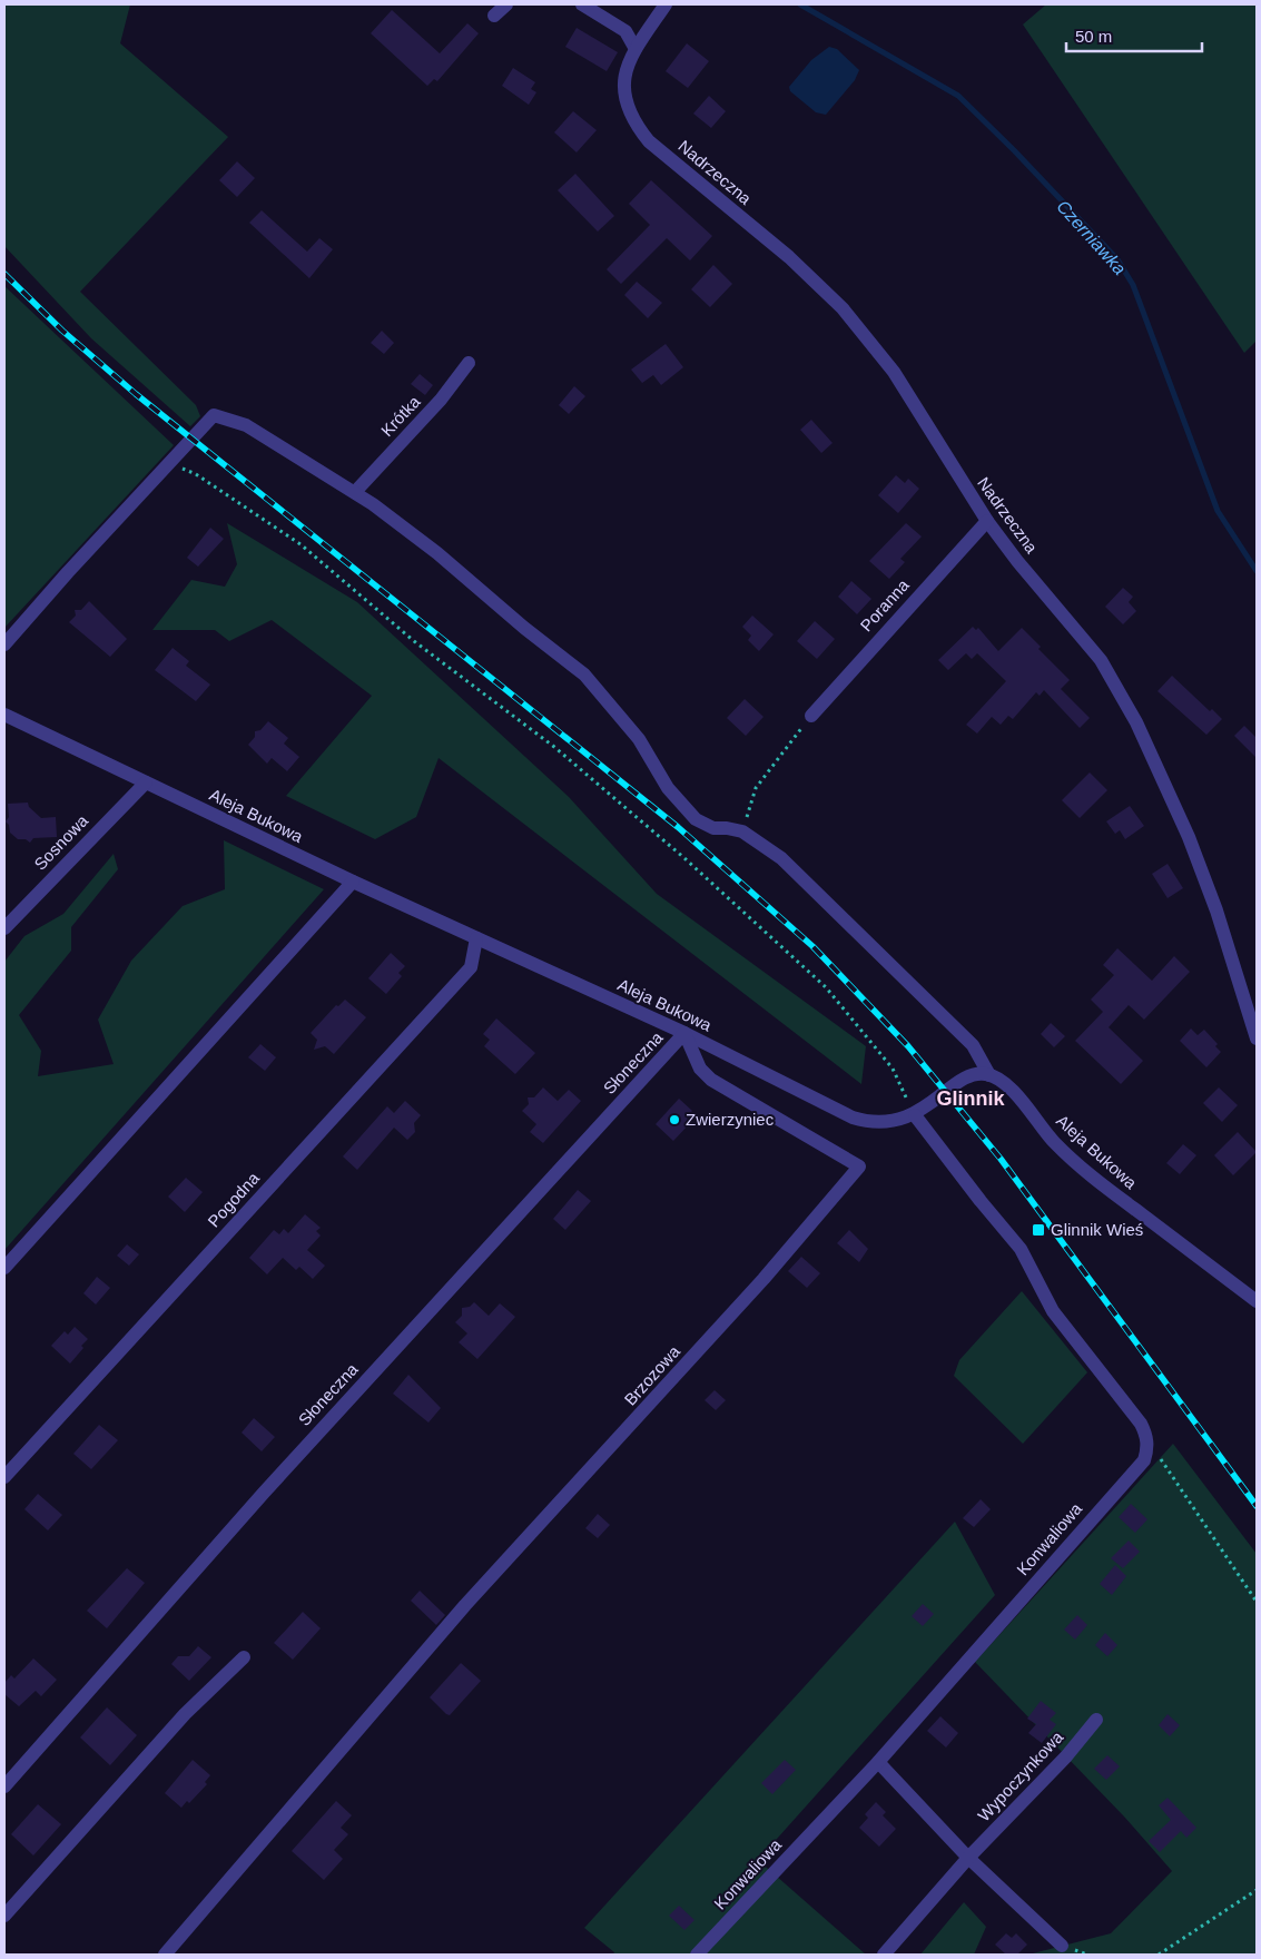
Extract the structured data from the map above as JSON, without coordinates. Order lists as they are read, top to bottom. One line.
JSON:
{"streets":{"street":["Nadrzeczna","Krótka","Poranna","Aleja Bukowa","Sosnowa","Słoneczna","Pogodna","Brzozowa","Konwaliowa","Wypoczynkowa"]},"crossings":[["Nadrzeczna","Poranna"],["Aleja Bukowa","Sosnowa"],["Aleja Bukowa","Słoneczna"],["Aleja Bukowa","Pogodna"],["Aleja Bukowa","Brzozowa"],["Słoneczna","Brzozowa"]],"districts":["Glinnik"],"water":["Czerniawka"],"places":{"other":["Zwierzyniec"],"transit":["Glinnik Wieś"]},"scale_bar":"50 m"}
